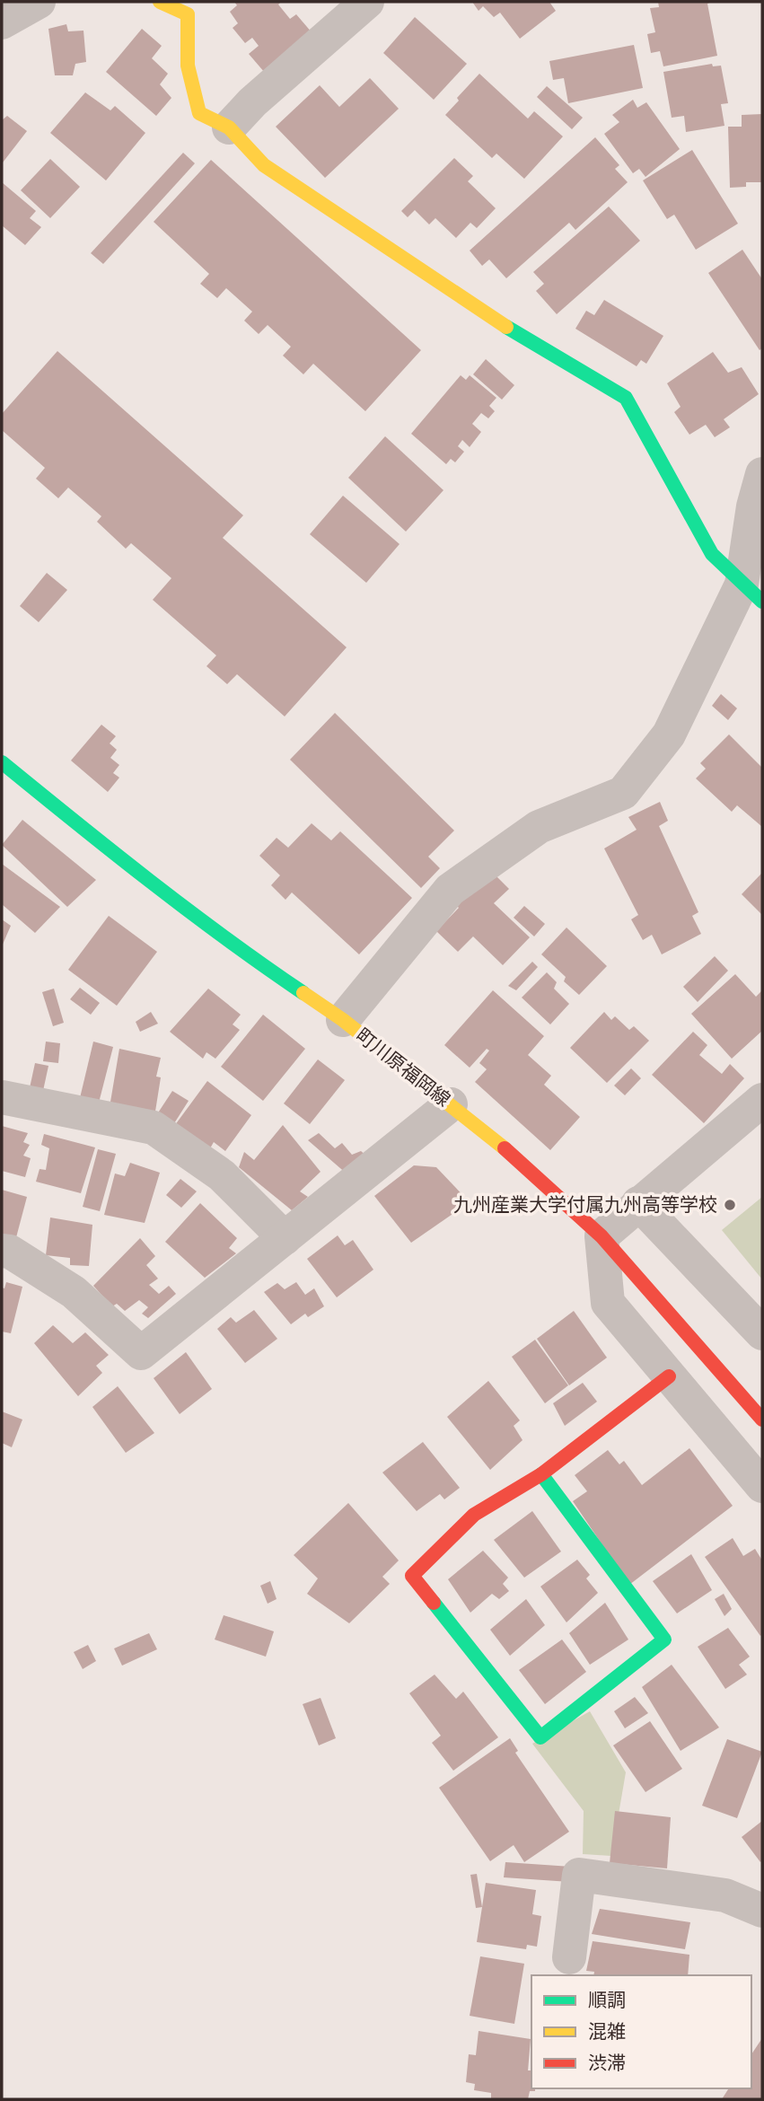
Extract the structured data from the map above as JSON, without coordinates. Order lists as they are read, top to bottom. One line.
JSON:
{"streets":{"street":["町川原福岡線"]},"places":["九州産業大学付属九州高等学校"],"legend":["順調","混雑","渋滞"]}
